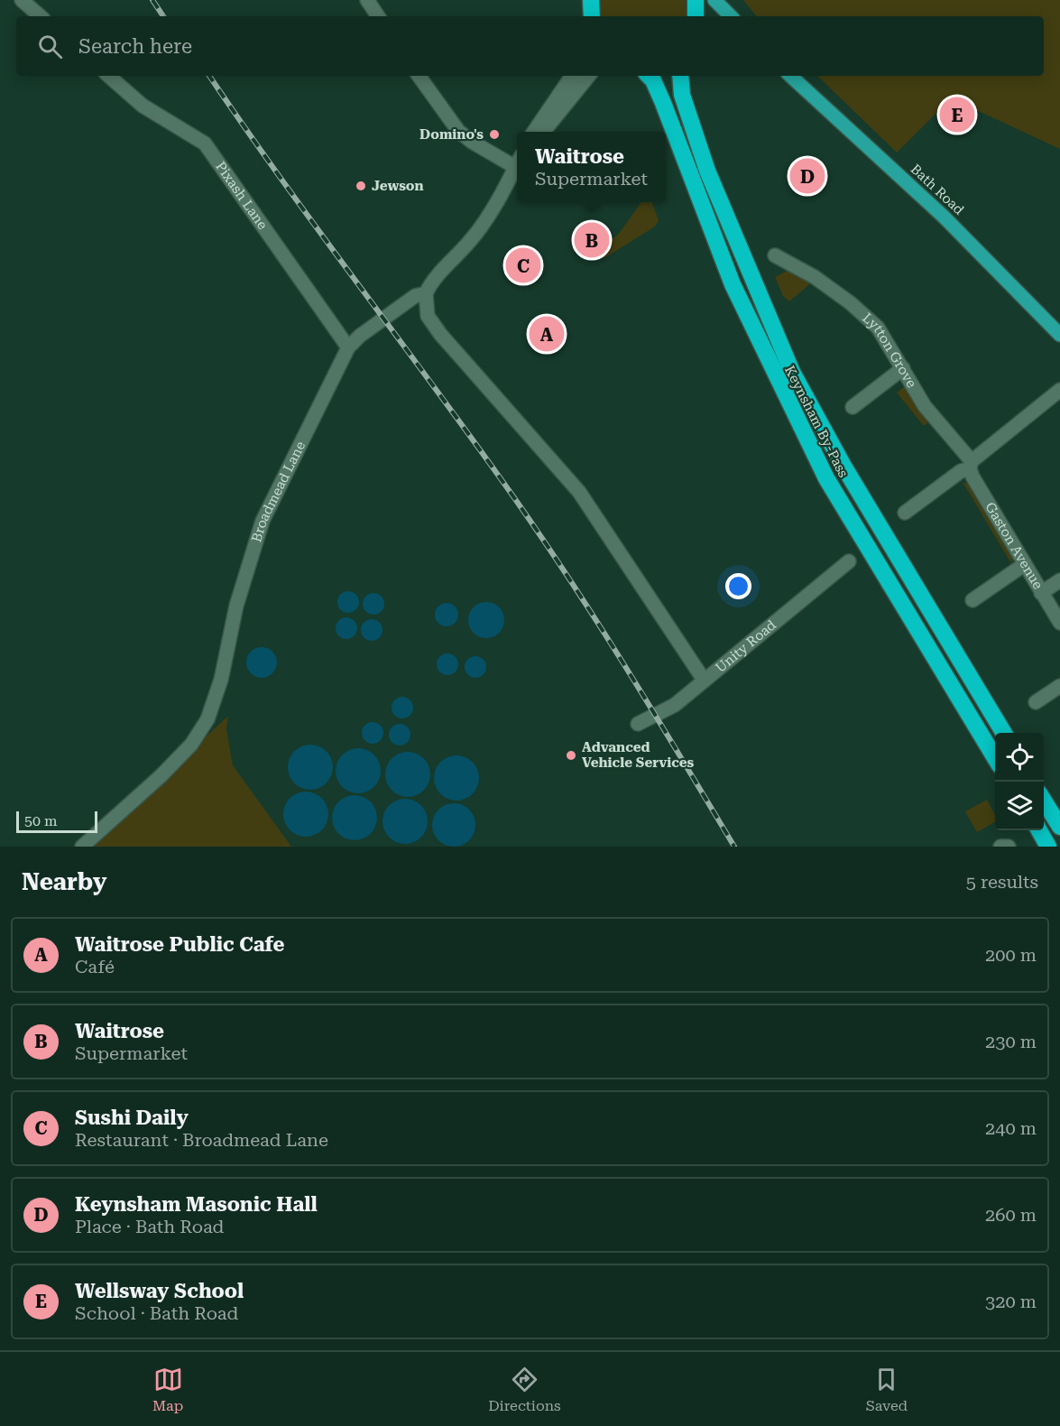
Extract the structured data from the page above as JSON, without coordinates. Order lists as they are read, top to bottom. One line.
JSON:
{"streets":{"highway":["Keynsham By-Pass"],"main road":["Bath Road"],"street":["Pixash Lane","Lytton Grove","Broadmead Lane","Gaston Avenue","Unity Road"]},"crossings":[["Pixash Lane","Broadmead Lane"],["Lytton Grove","Gaston Avenue"]],"places":["Domino's","Jewson","Advanced Vehicle Services"],"scale_bar":"50 m","page":{"search":"Search here","pins":["E","D","B","C","A"],"popup":["Waitrose","Supermarket"],"scale":"50 m","heading":["Nearby","5 results"],"list":[{"mark":"A","name":"Waitrose Public Cafe","note":"Café","value":"200 m"},{"mark":"B","name":"Waitrose","note":"Supermarket","value":"230 m"},{"mark":"C","name":"Sushi Daily","note":"Restaurant · Broadmead Lane","value":"240 m"},{"mark":"D","name":"Keynsham Masonic Hall","note":"Place · Bath Road","value":"260 m"},{"mark":"E","name":"Wellsway School","note":"School · Bath Road","value":"320 m"}],"nav":["Map","Directions","Saved"]}}
